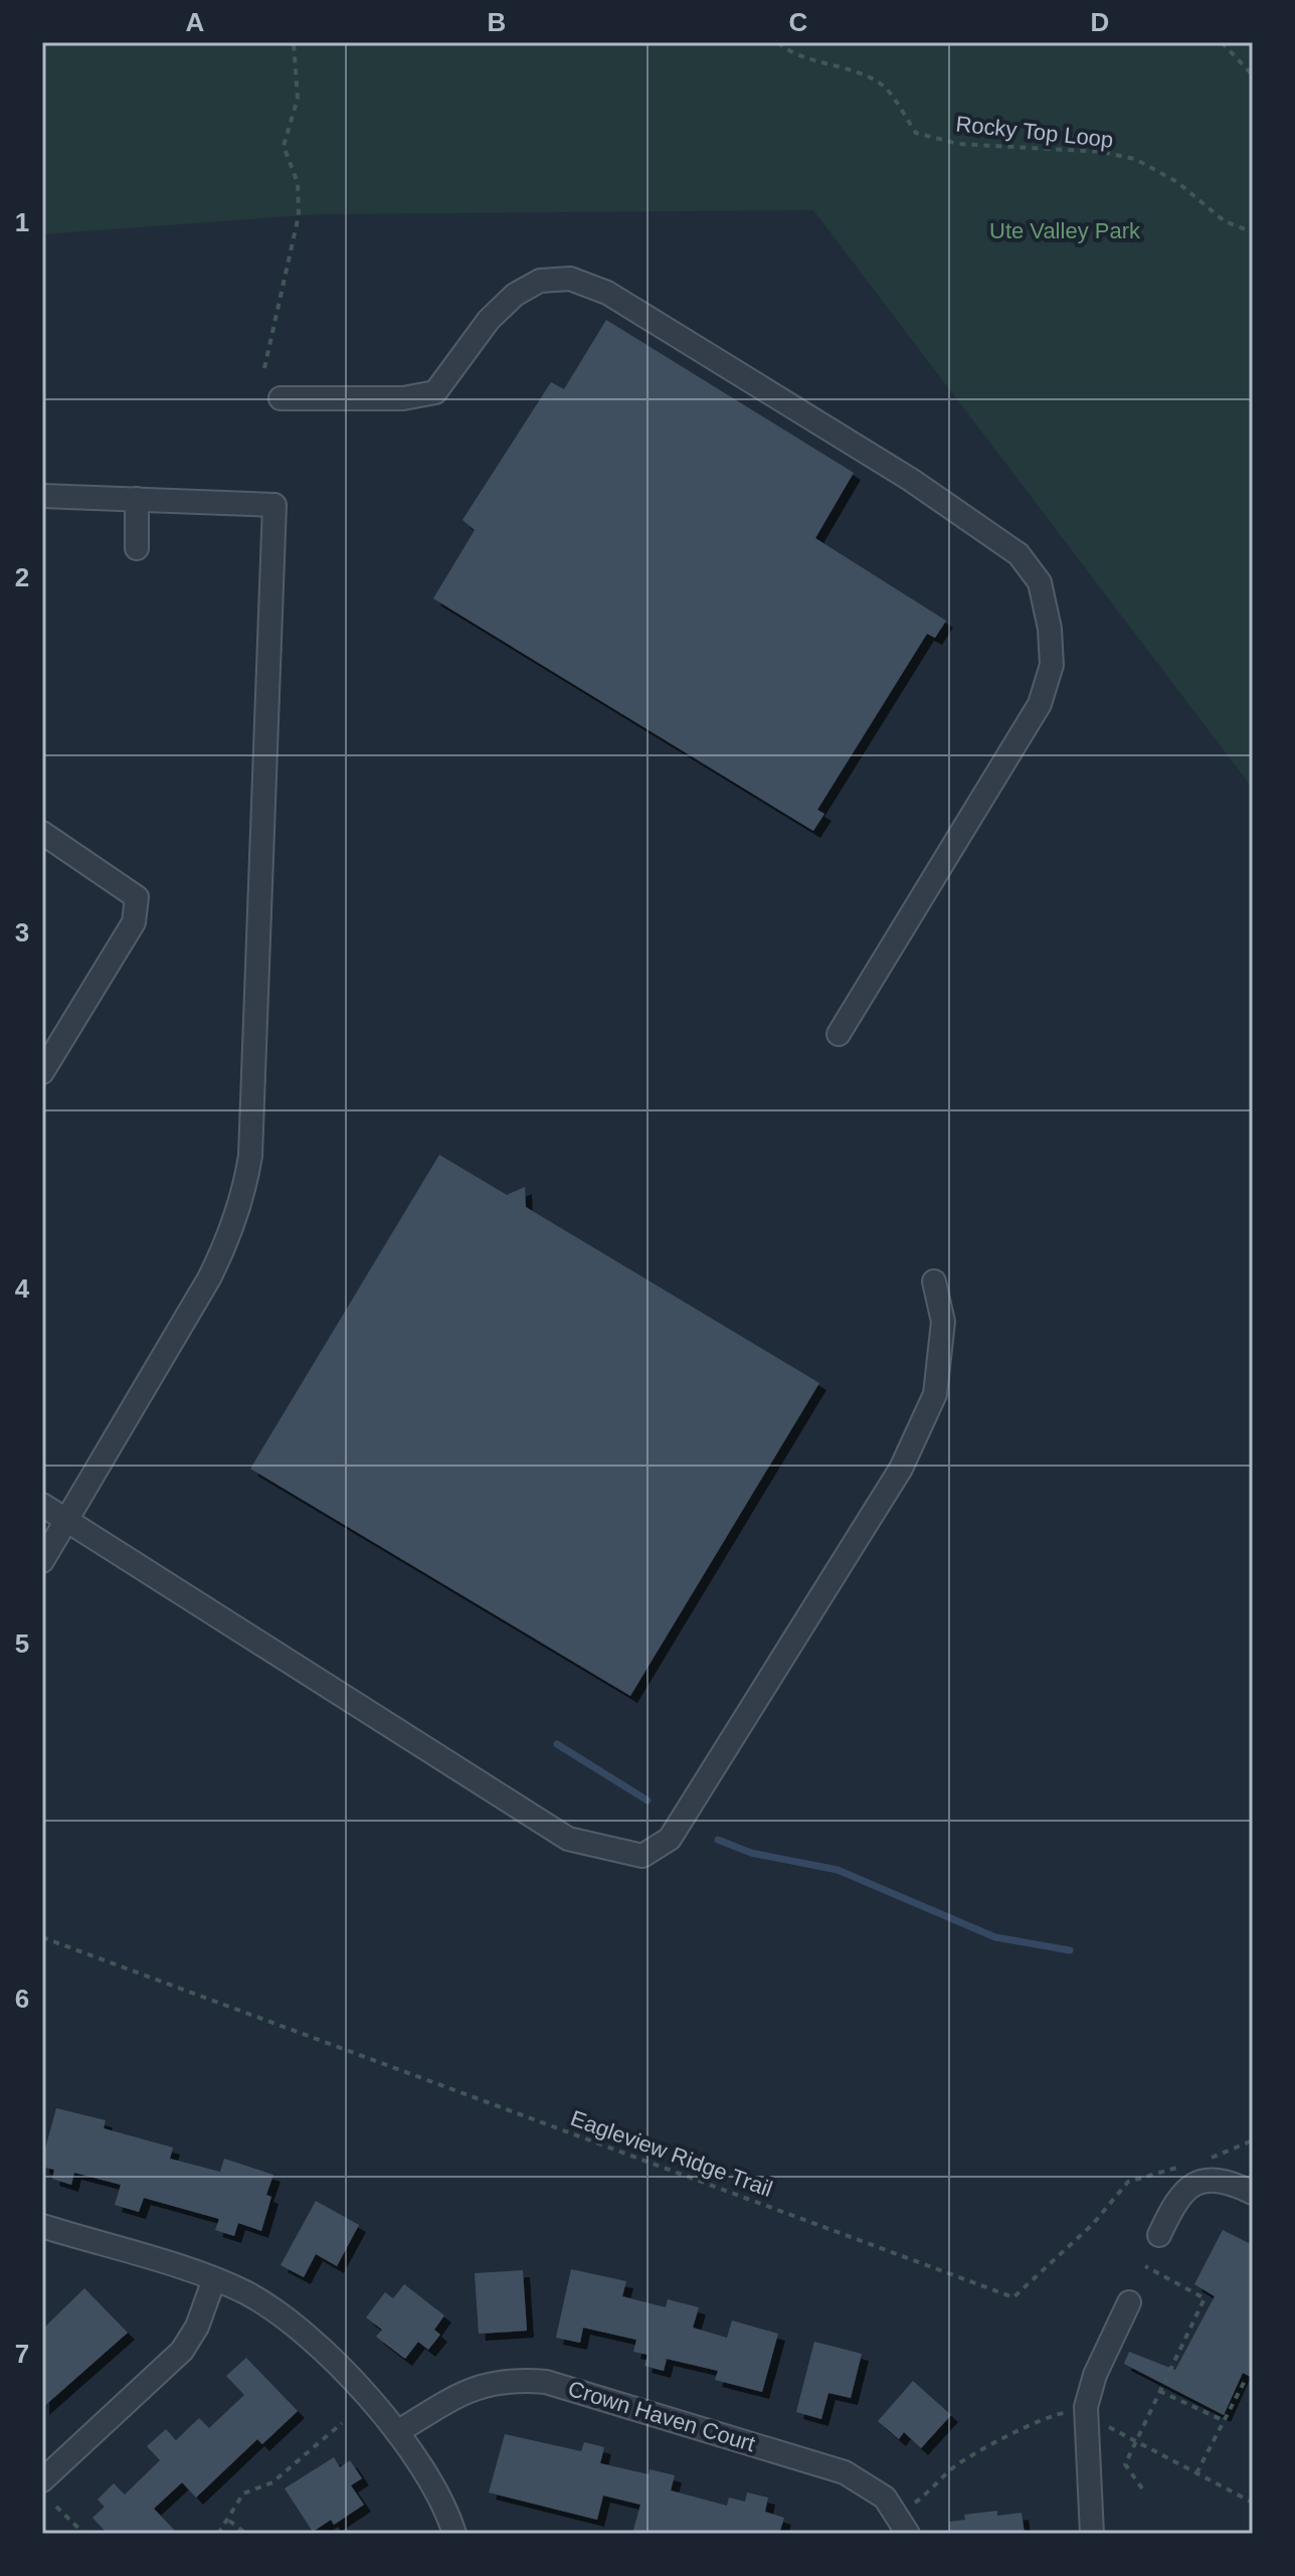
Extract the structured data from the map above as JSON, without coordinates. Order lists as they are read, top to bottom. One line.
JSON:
{"streets":{"street":["Crown Haven Court"],"path":["Rocky Top Loop","Eagleview Ridge Trail"]},"parks":["Ute Valley Park"],"grid":{"columns":["A","B","C","D"],"rows":["1","2","3","4","5","6","7"]}}
